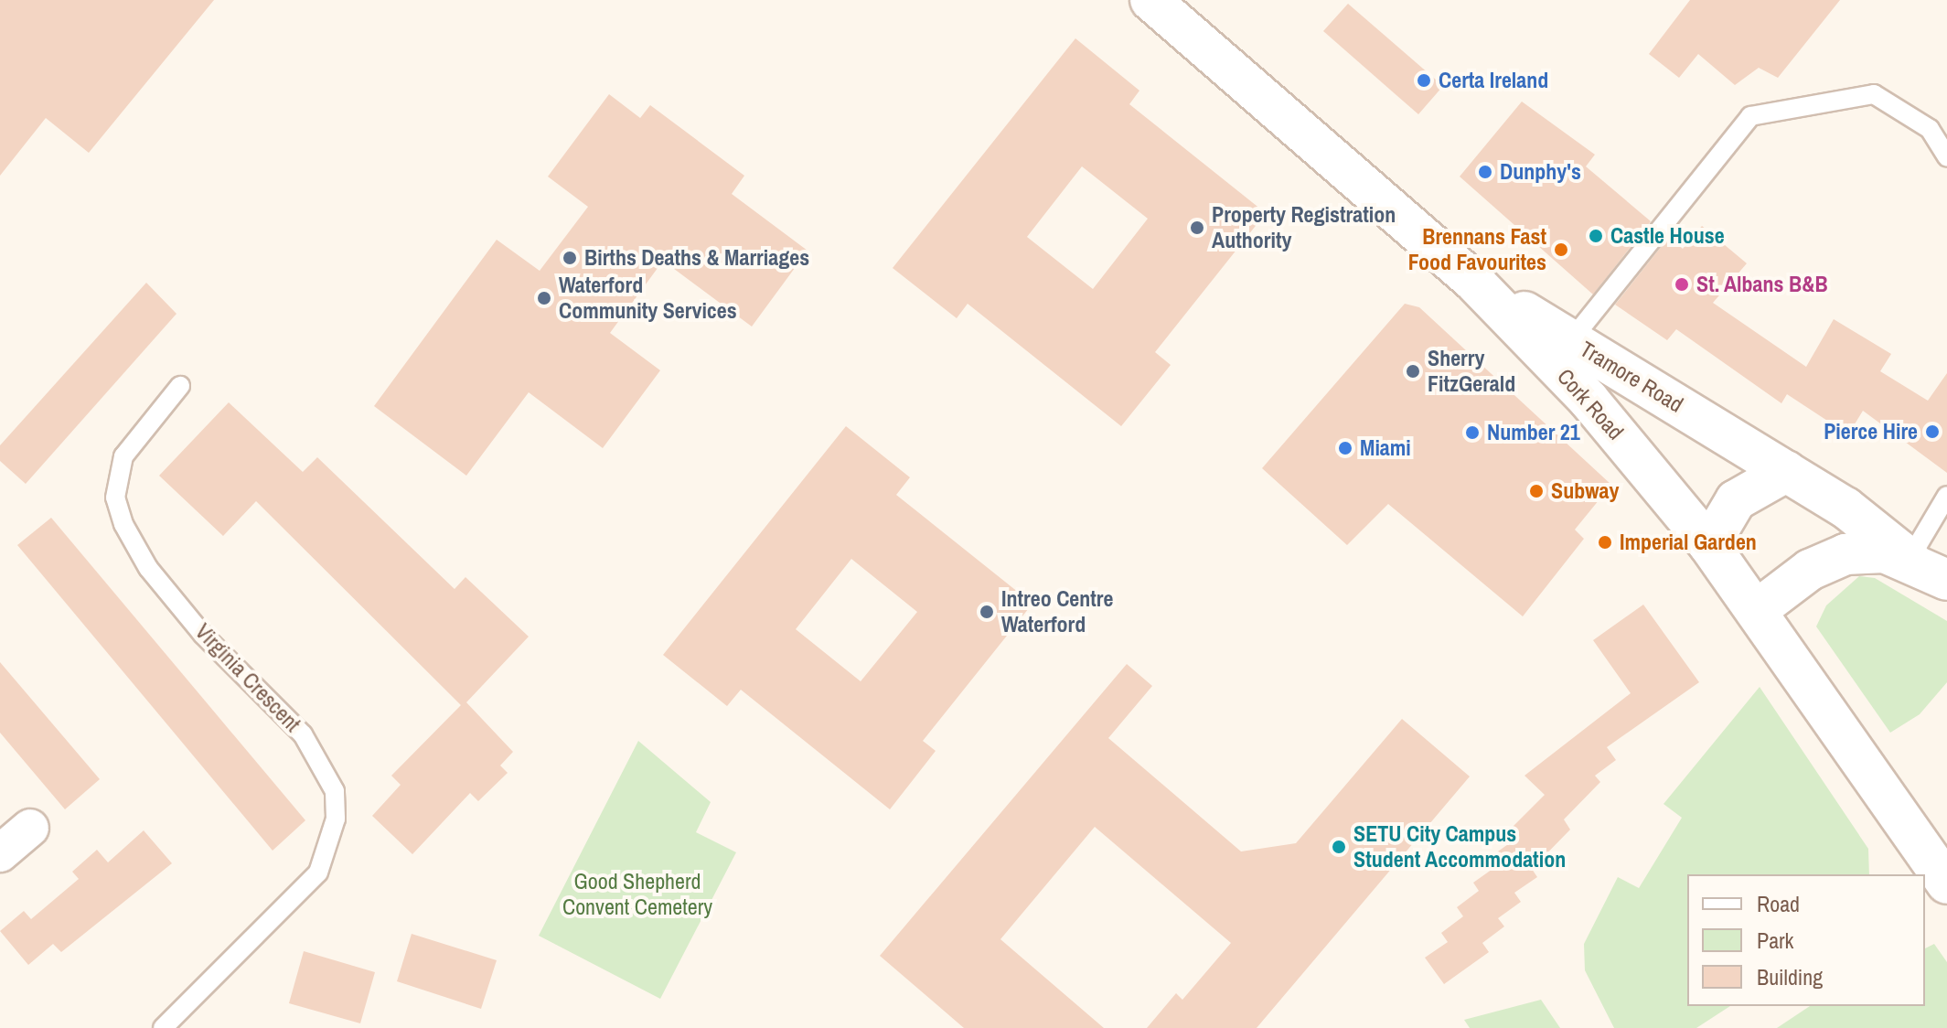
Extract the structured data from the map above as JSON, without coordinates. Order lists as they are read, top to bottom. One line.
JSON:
{"streets":{"main road":["Tramore Road","Cork Road"],"lane":["Virginia Crescent"]},"crossings":[["Tramore Road","Cork Road"]],"parks":["Good Shepherd Convent Cemetery"],"places":["Certa Ireland","Dunphy's","Property Registration Authority","Castle House","Brennans Fast Food Favourites","Births Deaths & Marriages","St. Albans B&B","Waterford Community Services","Sherry FitzGerald","Pierce Hire","Number 21","Miami","Subway","Imperial Garden","Intreo Centre Waterford","SETU City Campus Student Accommodation"],"legend":["Road","Park","Building"]}
